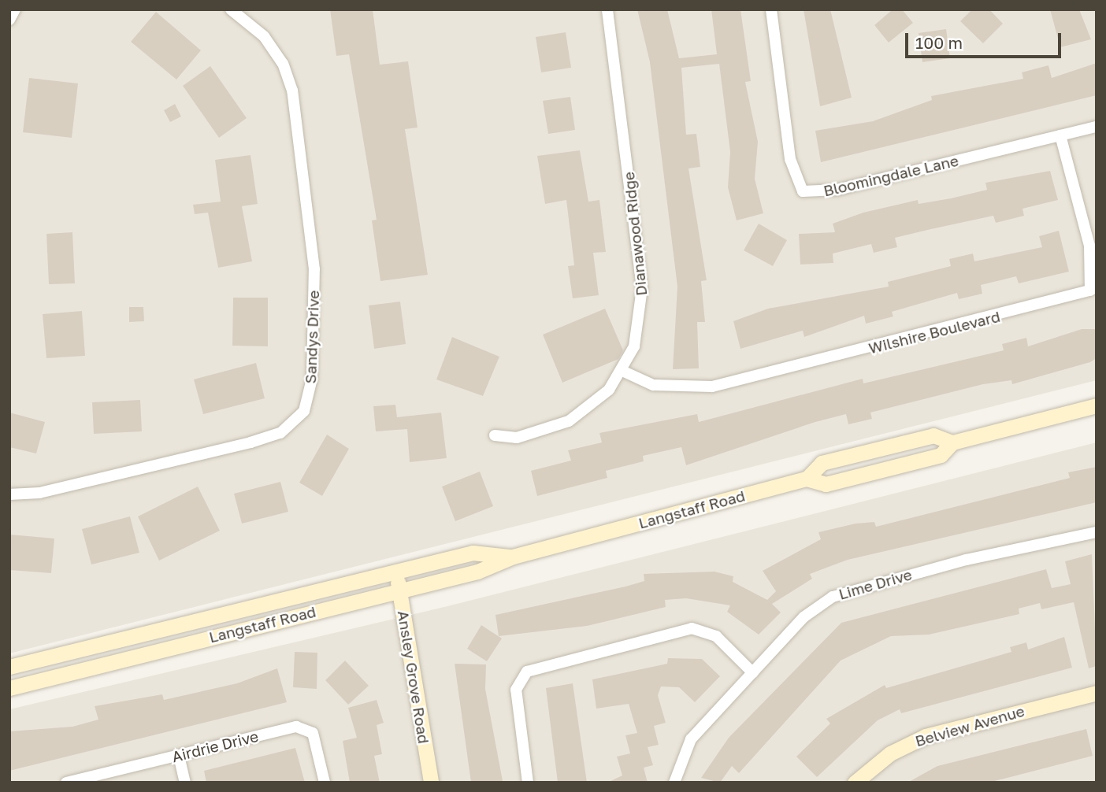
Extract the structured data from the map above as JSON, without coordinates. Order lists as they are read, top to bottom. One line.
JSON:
{"streets":{"main road":["Langstaff Road","Ansley Grove Road","Belview Avenue"],"street":["Bloomingdale Lane","Dianawood Ridge","Wilshire Boulevard","Sandys Drive","Lime Drive","Airdrie Drive"]},"crossings":[["Bloomingdale Lane","Wilshire Boulevard"],["Dianawood Ridge","Wilshire Boulevard"],["Langstaff Road","Ansley Grove Road"]],"scale_bar":"100 m"}
